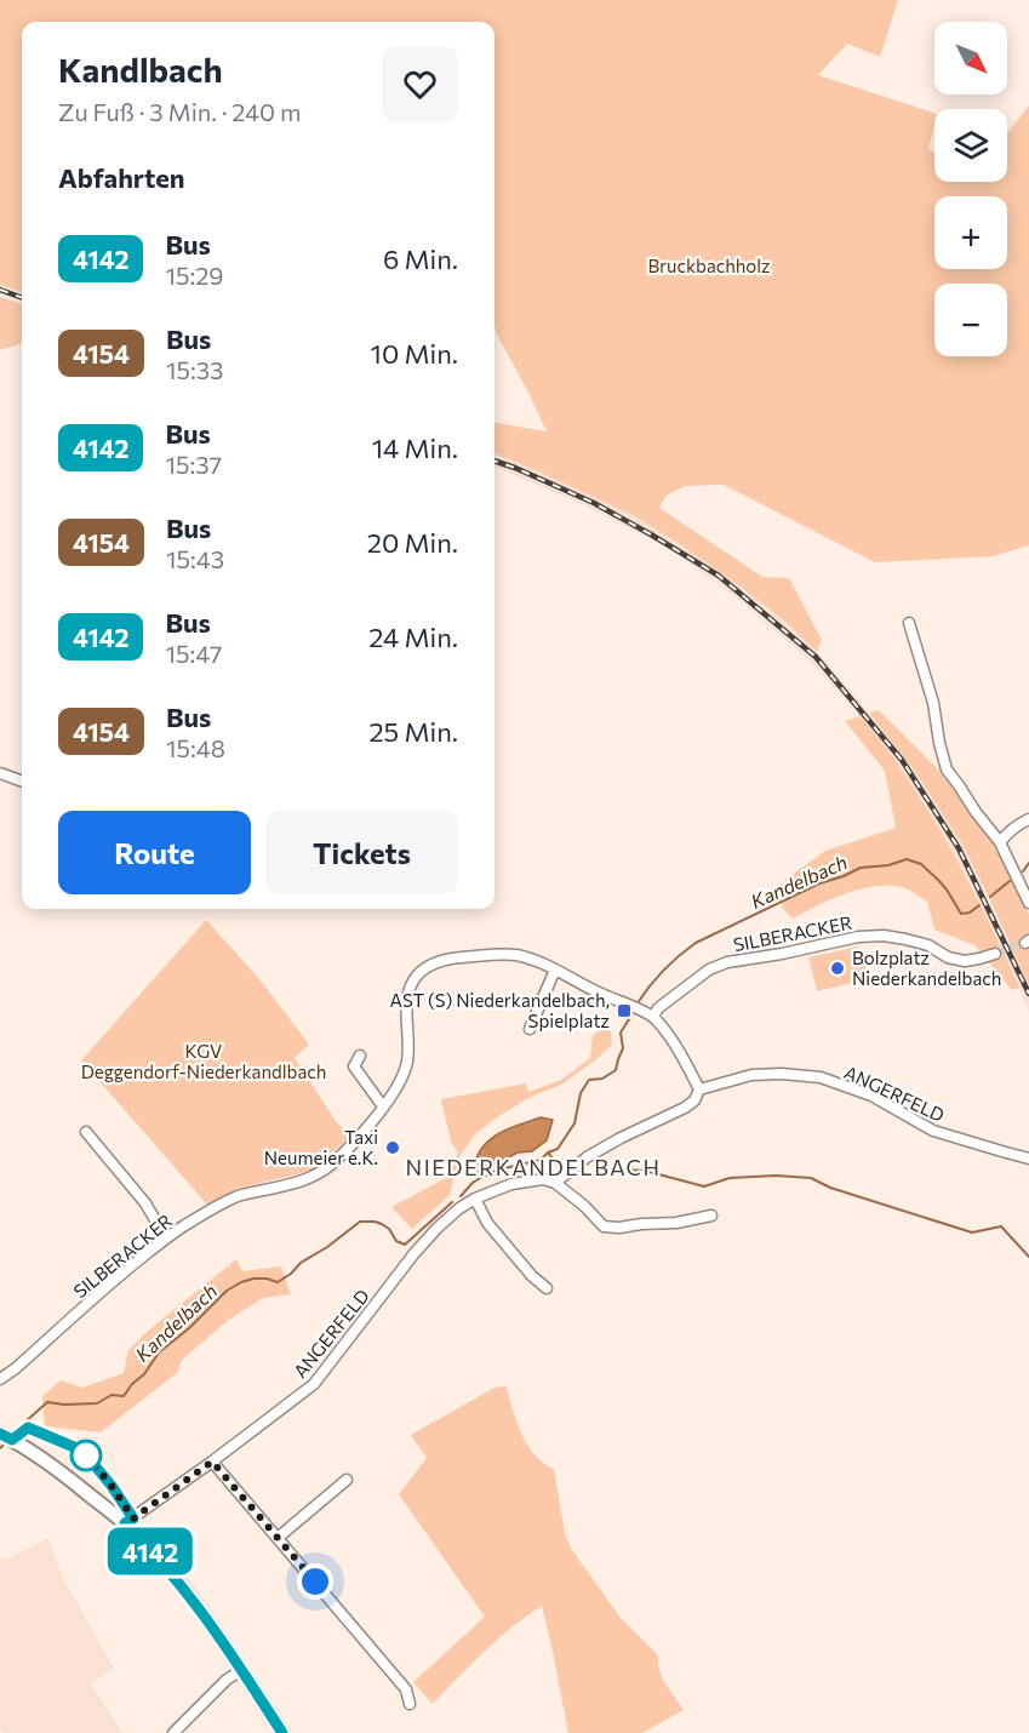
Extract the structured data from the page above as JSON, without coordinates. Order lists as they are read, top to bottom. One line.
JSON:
{"streets":{"street":["SILBERACKER","ANGERFELD"]},"districts":["NIEDERKANDELBACH"],"water":["Kandelbach"],"parks":["Bruckbachholz","KGV Deggendorf-Niederkandlbach"],"places":{"other":["Bolzplatz Niederkandelbach","Taxi Neumeier e.K."],"transit":["AST (S) Niederkandelbach, Spielplatz"]},"lines":["bus line 4142"],"north":"bottom right","page":{"on_map":"4142","map_buttons":["+","−"],"heading":[["Kandlbach","Zu Fuß · 3 Min. · 240 m"],"Abfahrten"],"list":[{"mark":"4142","name":"Bus","note":"15:29","value":"6 Min."},{"mark":"4154","name":"Bus","note":"15:33","value":"10 Min."},{"mark":"4142","name":"Bus","note":"15:37","value":"14 Min."},{"mark":"4154","name":"Bus","note":"15:43","value":"20 Min."},{"mark":"4142","name":"Bus","note":"15:47","value":"24 Min."},{"mark":"4154","name":"Bus","note":"15:48","value":"25 Min."}],"buttons":["Route","Tickets"]}}
